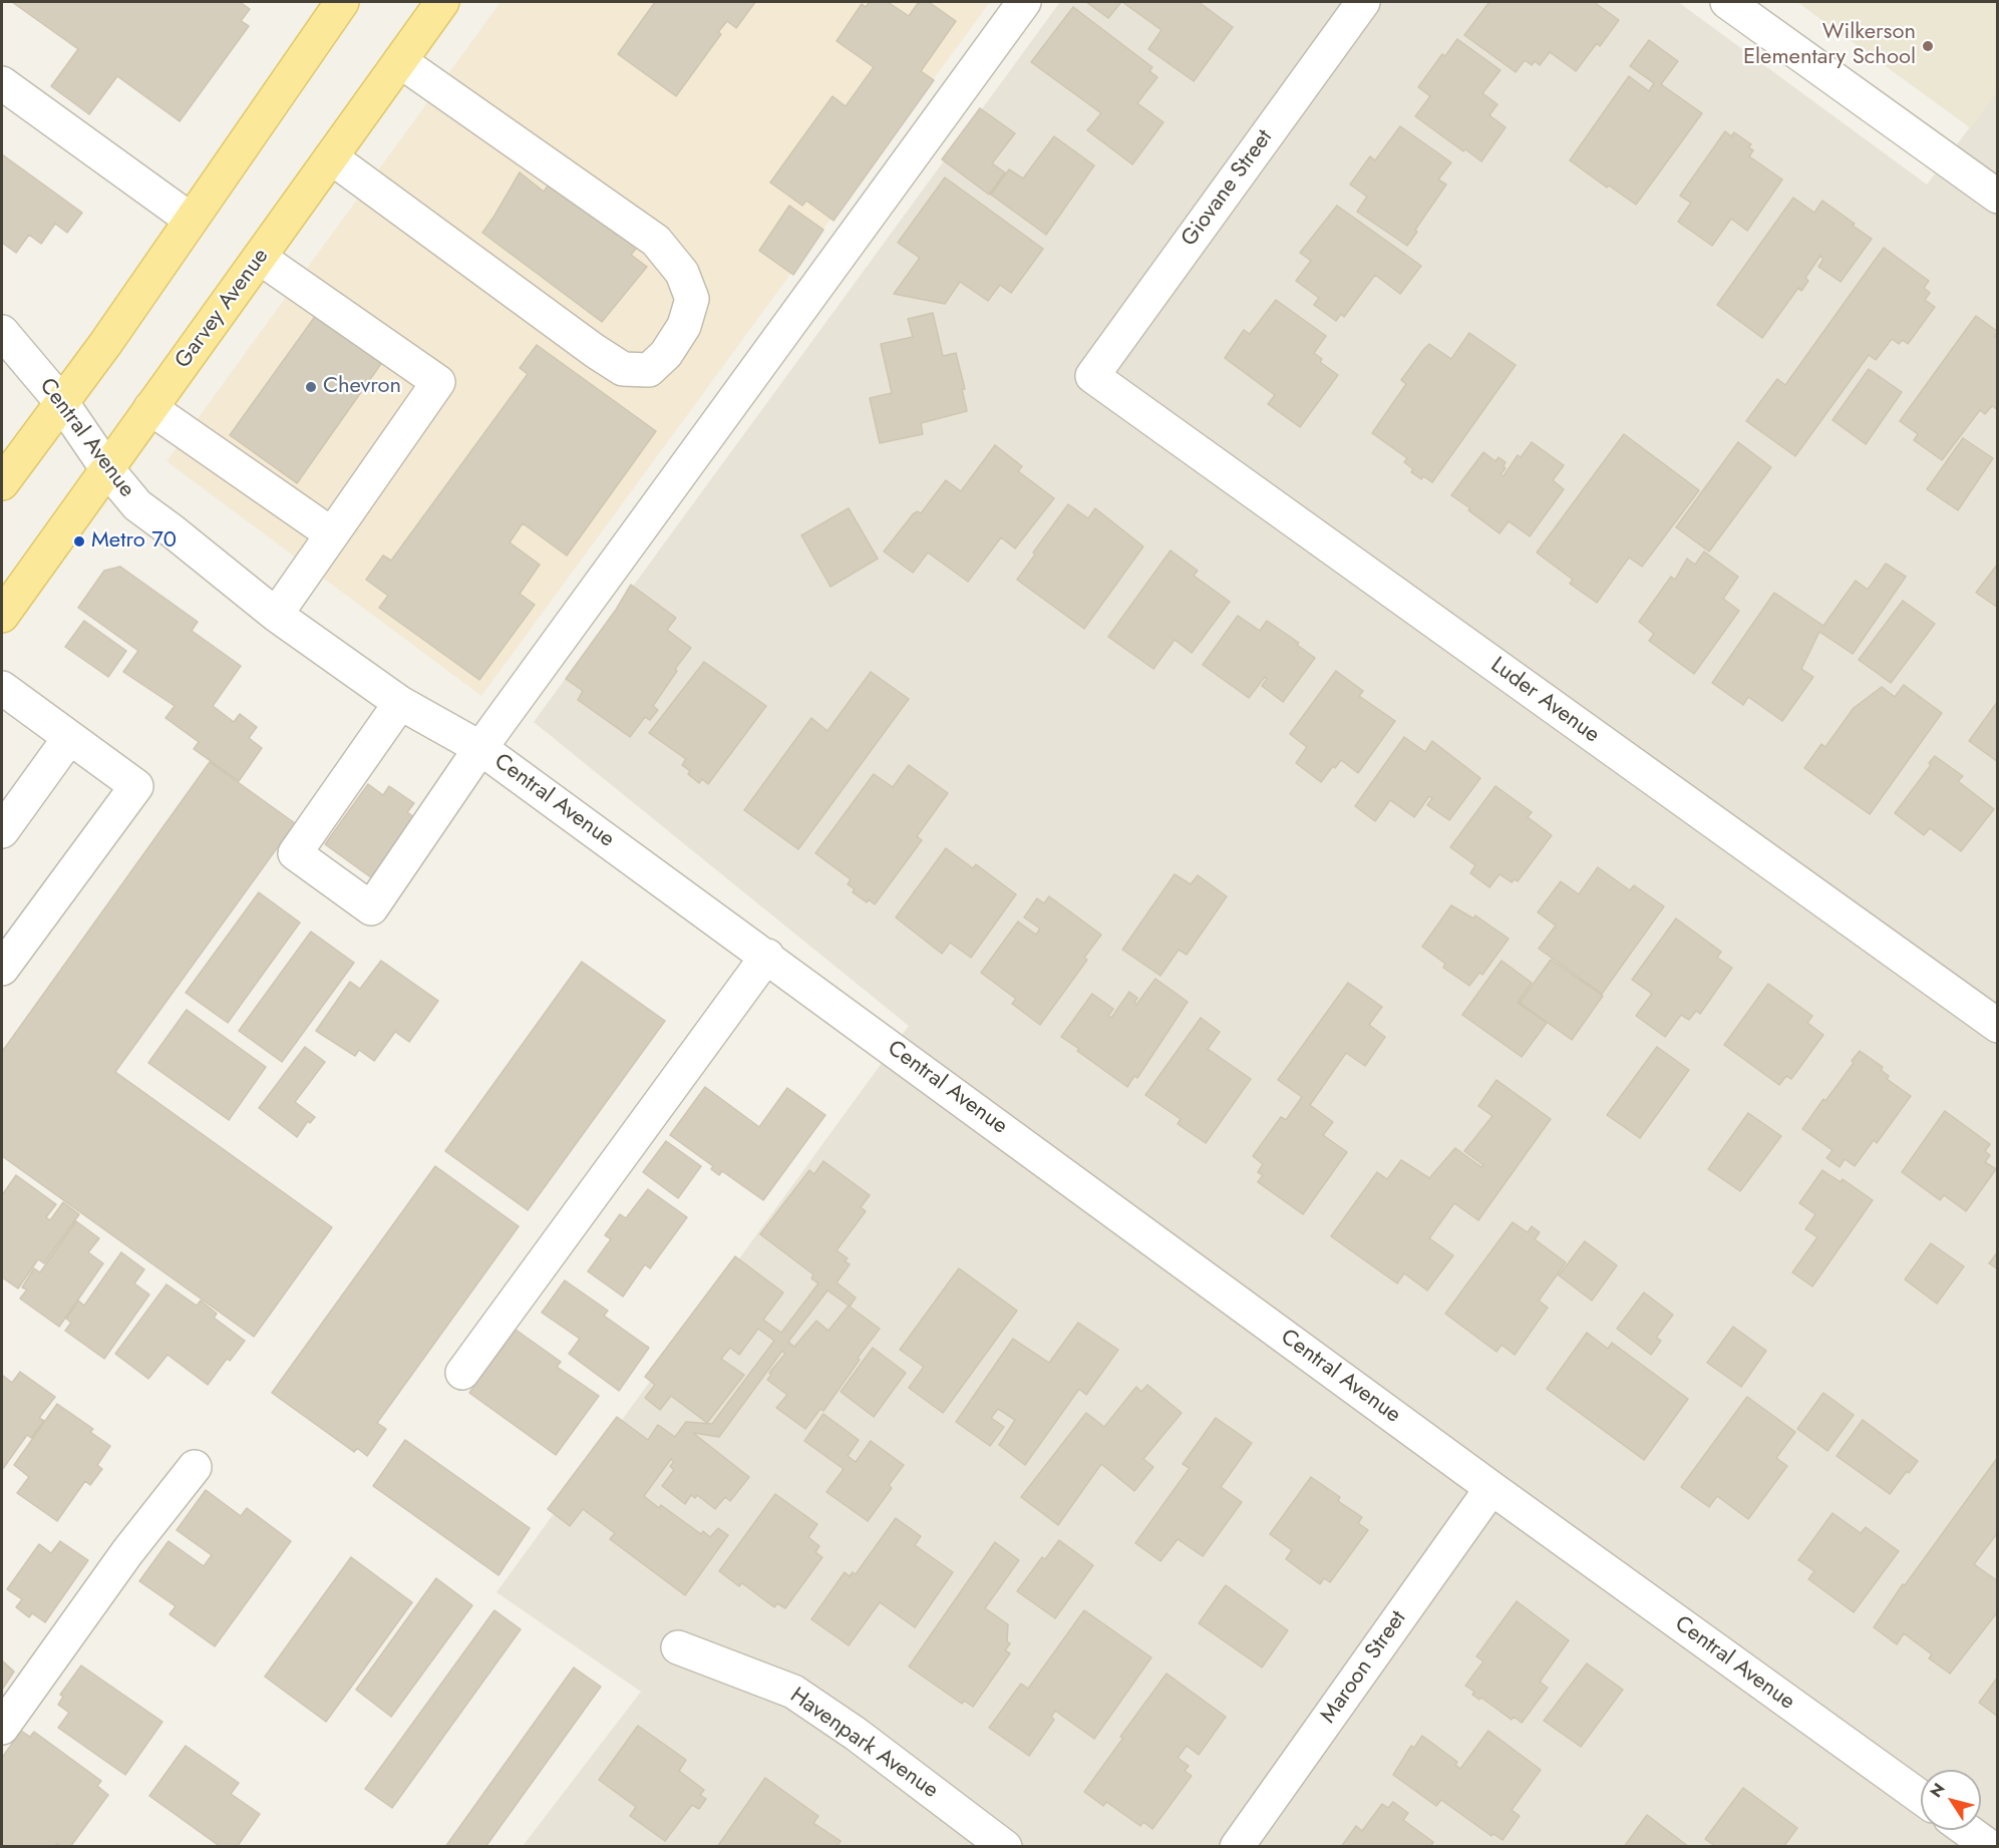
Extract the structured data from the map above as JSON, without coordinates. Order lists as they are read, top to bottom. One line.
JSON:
{"streets":{"main road":["Garvey Avenue"],"street":["Giovane Street","Central Avenue","Luder Avenue","Maroon Street","Havenpark Avenue"]},"crossings":[["Giovane Street","Luder Avenue"],["Garvey Avenue","Central Avenue"],["Central Avenue","Maroon Street"]],"places":["Wilkerson Elementary School","Chevron","Metro 70"],"north":"top left"}
